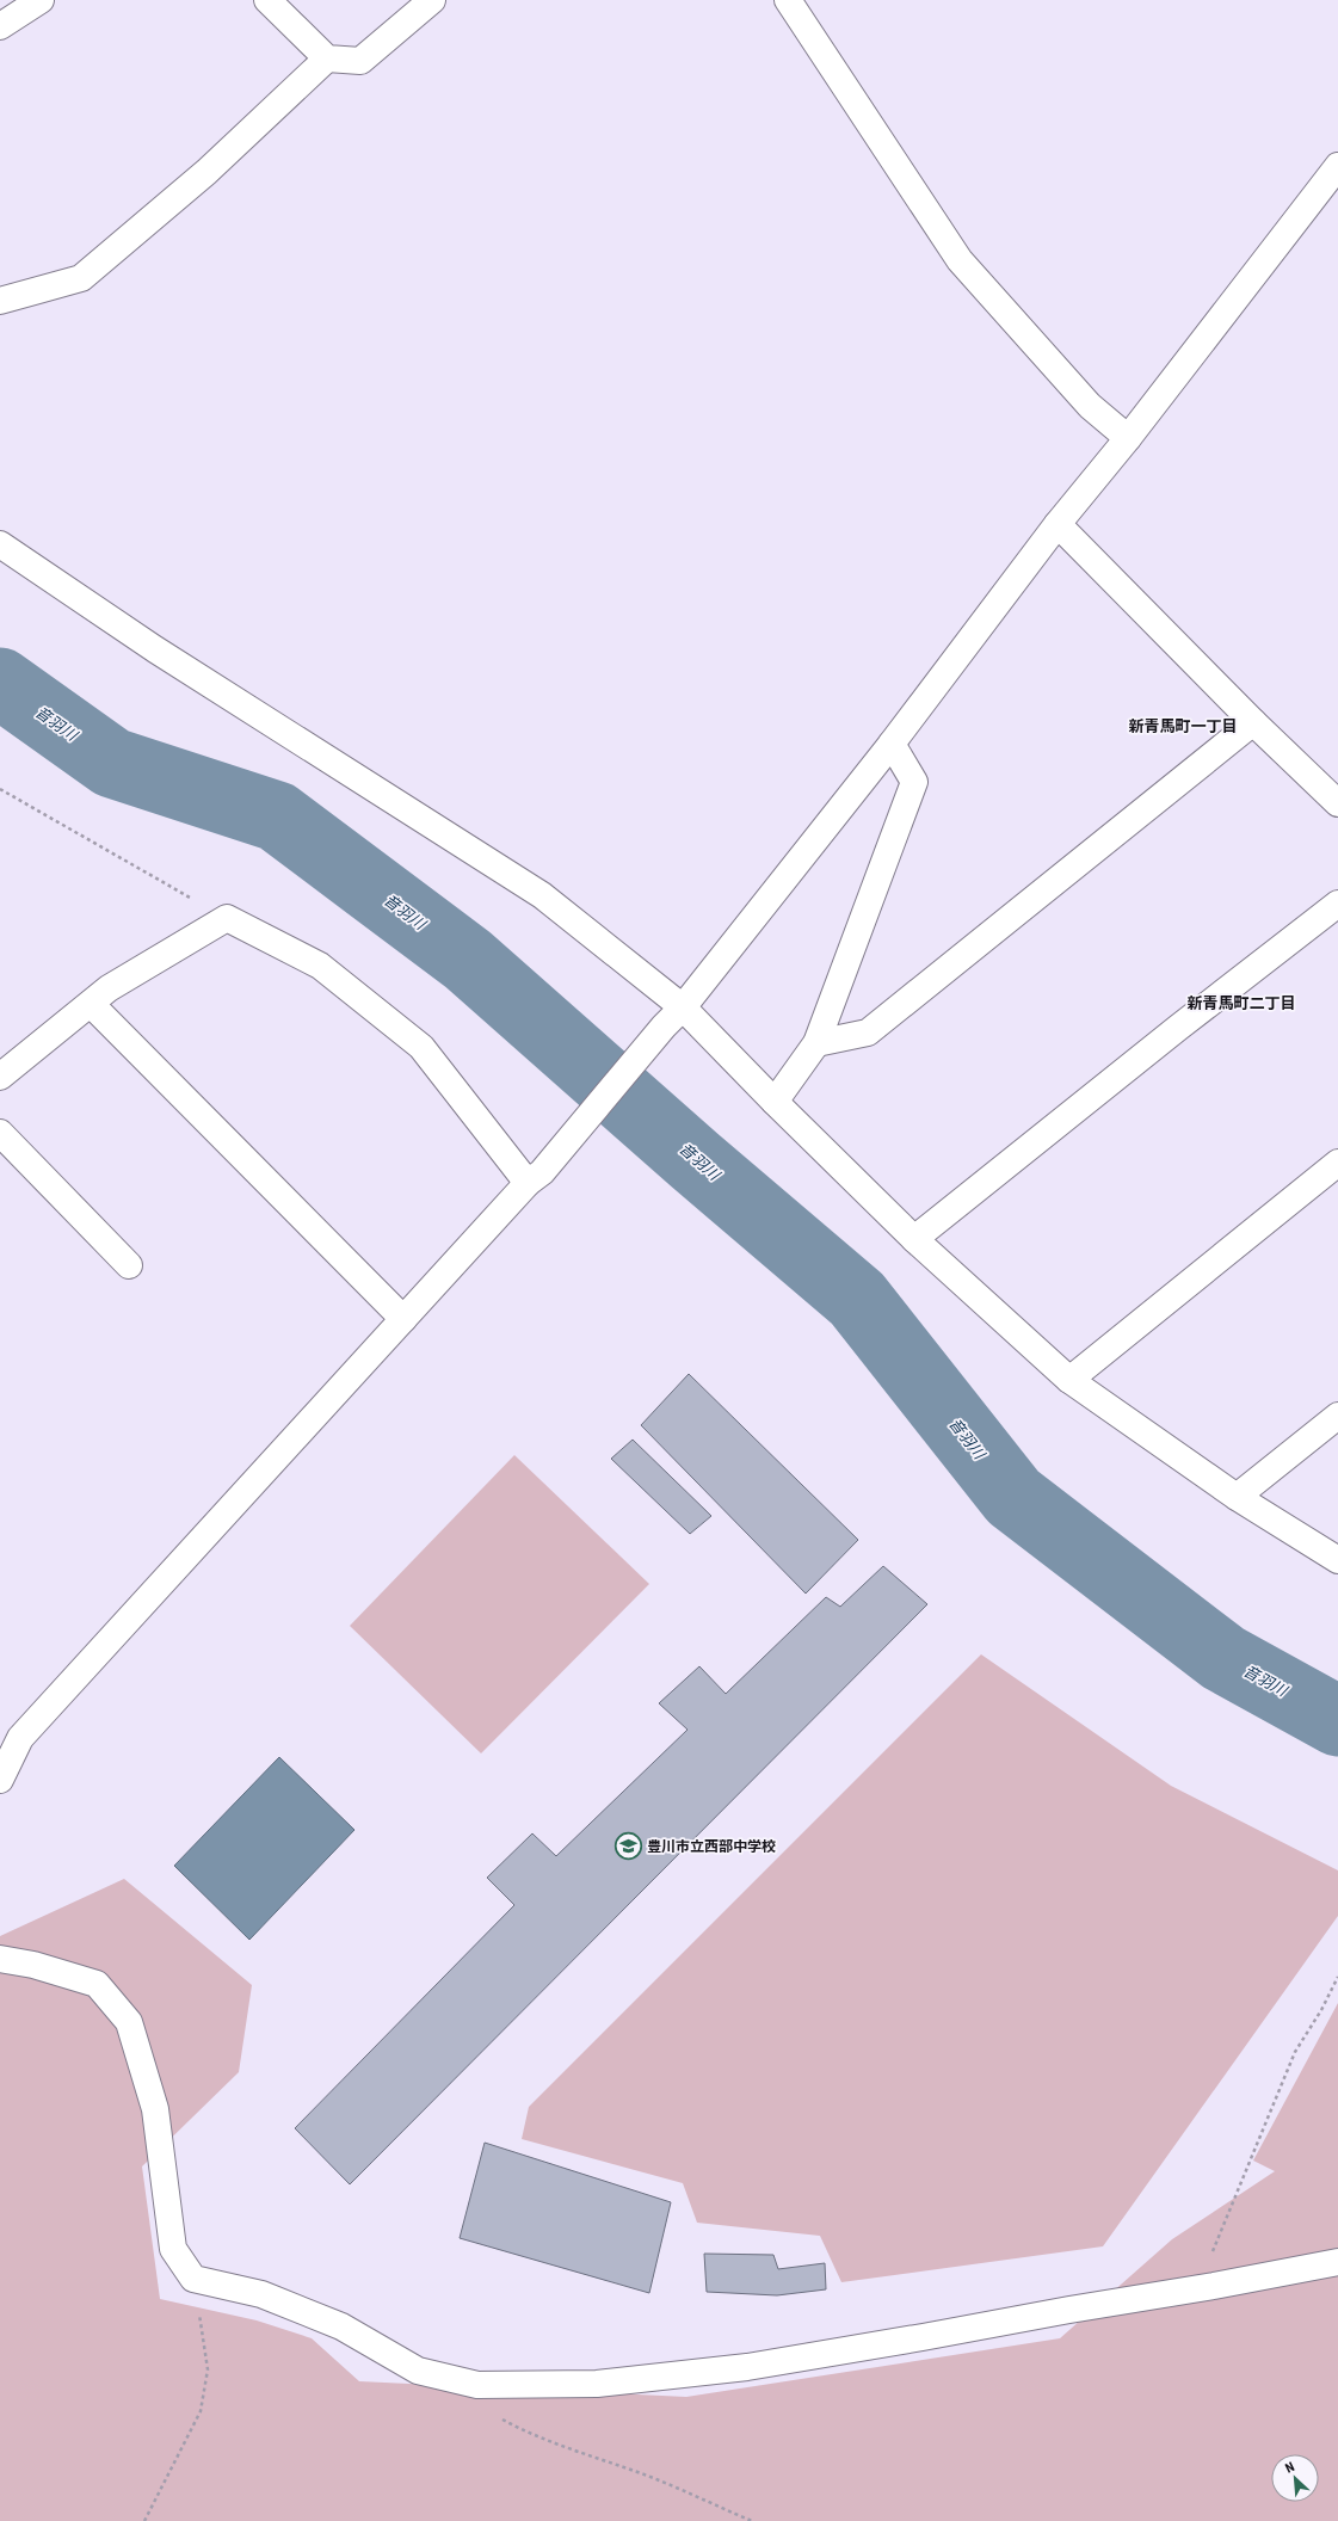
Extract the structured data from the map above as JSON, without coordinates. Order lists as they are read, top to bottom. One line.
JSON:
{"districts":["新青馬町一丁目","新青馬町二丁目"],"water":["音羽川"],"places":{"school or university":["豊川市立西部中学校"]},"north":"top left"}
